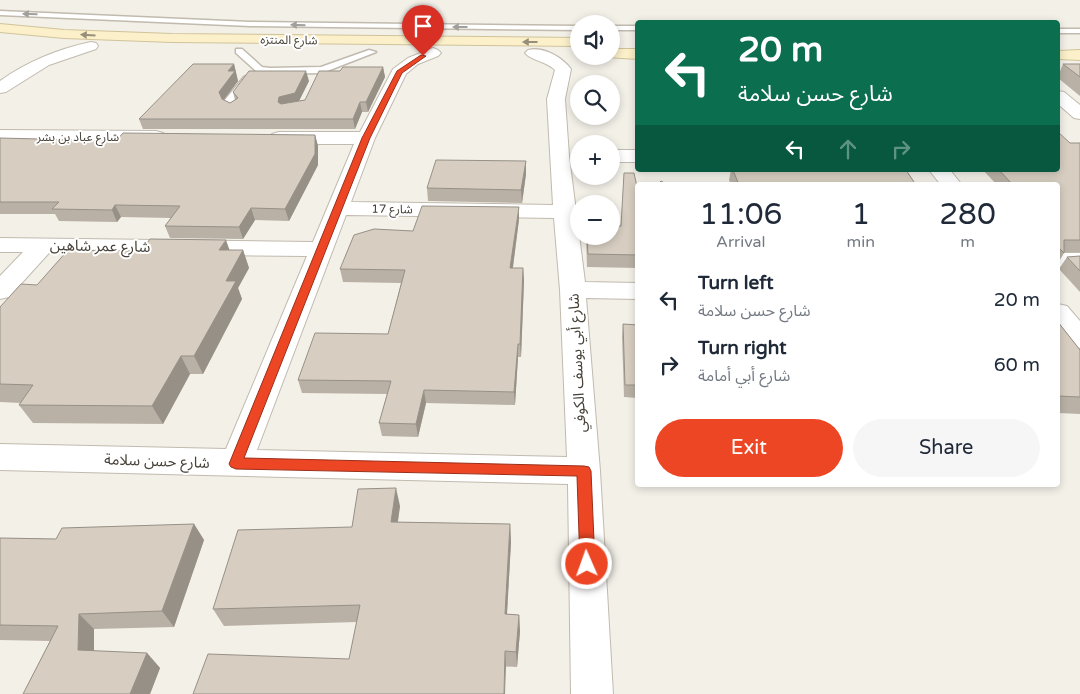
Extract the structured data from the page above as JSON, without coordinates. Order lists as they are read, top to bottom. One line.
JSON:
{"streets":{"main road":["شارع المنتزه"],"street":["شارع عباد بن بشر","شارع 17","شارع عمر شاهين","شارع أبي يوسف الكوفي","شارع حسن سلامة"]},"crossings":[["شارع 17","شارع أبي يوسف الكوفي"],["شارع أبي يوسف الكوفي","شارع حسن سلامة"]],"page":{"map_buttons":["+","−"],"turn":["20 m","شارع حسن سلامة"],"eta":["11:06","Arrival","1","min","280","m"],"list":[{"name":"Turn left","note":"شارع حسن سلامة","value":"20 m"},{"name":"Turn right","note":"شارع أبي أمامة","value":"60 m"}],"buttons":["Exit","Share"]}}
